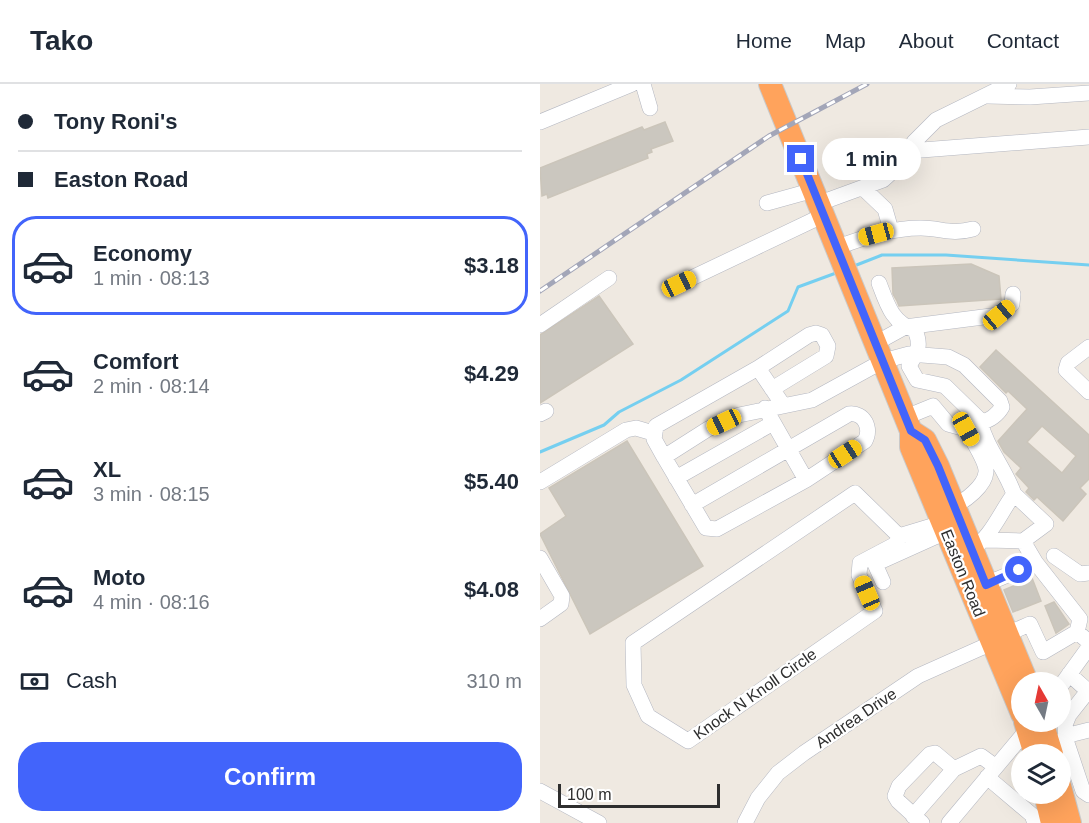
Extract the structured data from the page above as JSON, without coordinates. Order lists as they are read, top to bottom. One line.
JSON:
{"streets":{"highway":["Easton Road"],"street":["Knock N Knoll Circle","Andrea Drive"]},"crossings":[["Easton Road","Knock N Knoll Circle"],["Easton Road","Andrea Drive"]],"scale_bar":"100 m","north":"top","page":{"header":"Tako","nav":["Home","Map","About","Contact"],"banner":["Tony Roni's","Easton Road"],"bubble":"1 min","list":[{"name":"Economy","note":"1 min · 08:13","value":"$3.18"},{"name":"Comfort","note":"2 min · 08:14","value":"$4.29"},{"name":"XL","note":"3 min · 08:15","value":"$5.40"},{"name":"Moto","note":"4 min · 08:16","value":"$4.08"}],"pay":["Cash","310 m"],"buttons":"Confirm","scale":"100 m"}}
